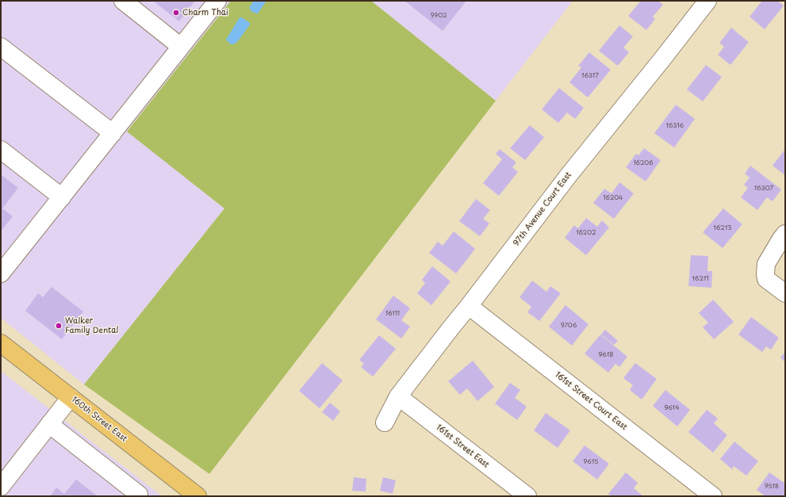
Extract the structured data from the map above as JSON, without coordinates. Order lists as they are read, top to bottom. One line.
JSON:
{"streets":{"main road":["160th Street East"],"street":["97th Avenue Court East","161st Street Court East","161st Street East"]},"crossings":[["97th Avenue Court East","161st Street Court East"],["97th Avenue Court East","161st Street East"]],"places":["Charm Thai","Walker Family Dental"],"house_numbers":["9902","16317","16316","16206","16307","16204","16213","16202","16211","16111","9706","9618","9614","9615","9518"]}
